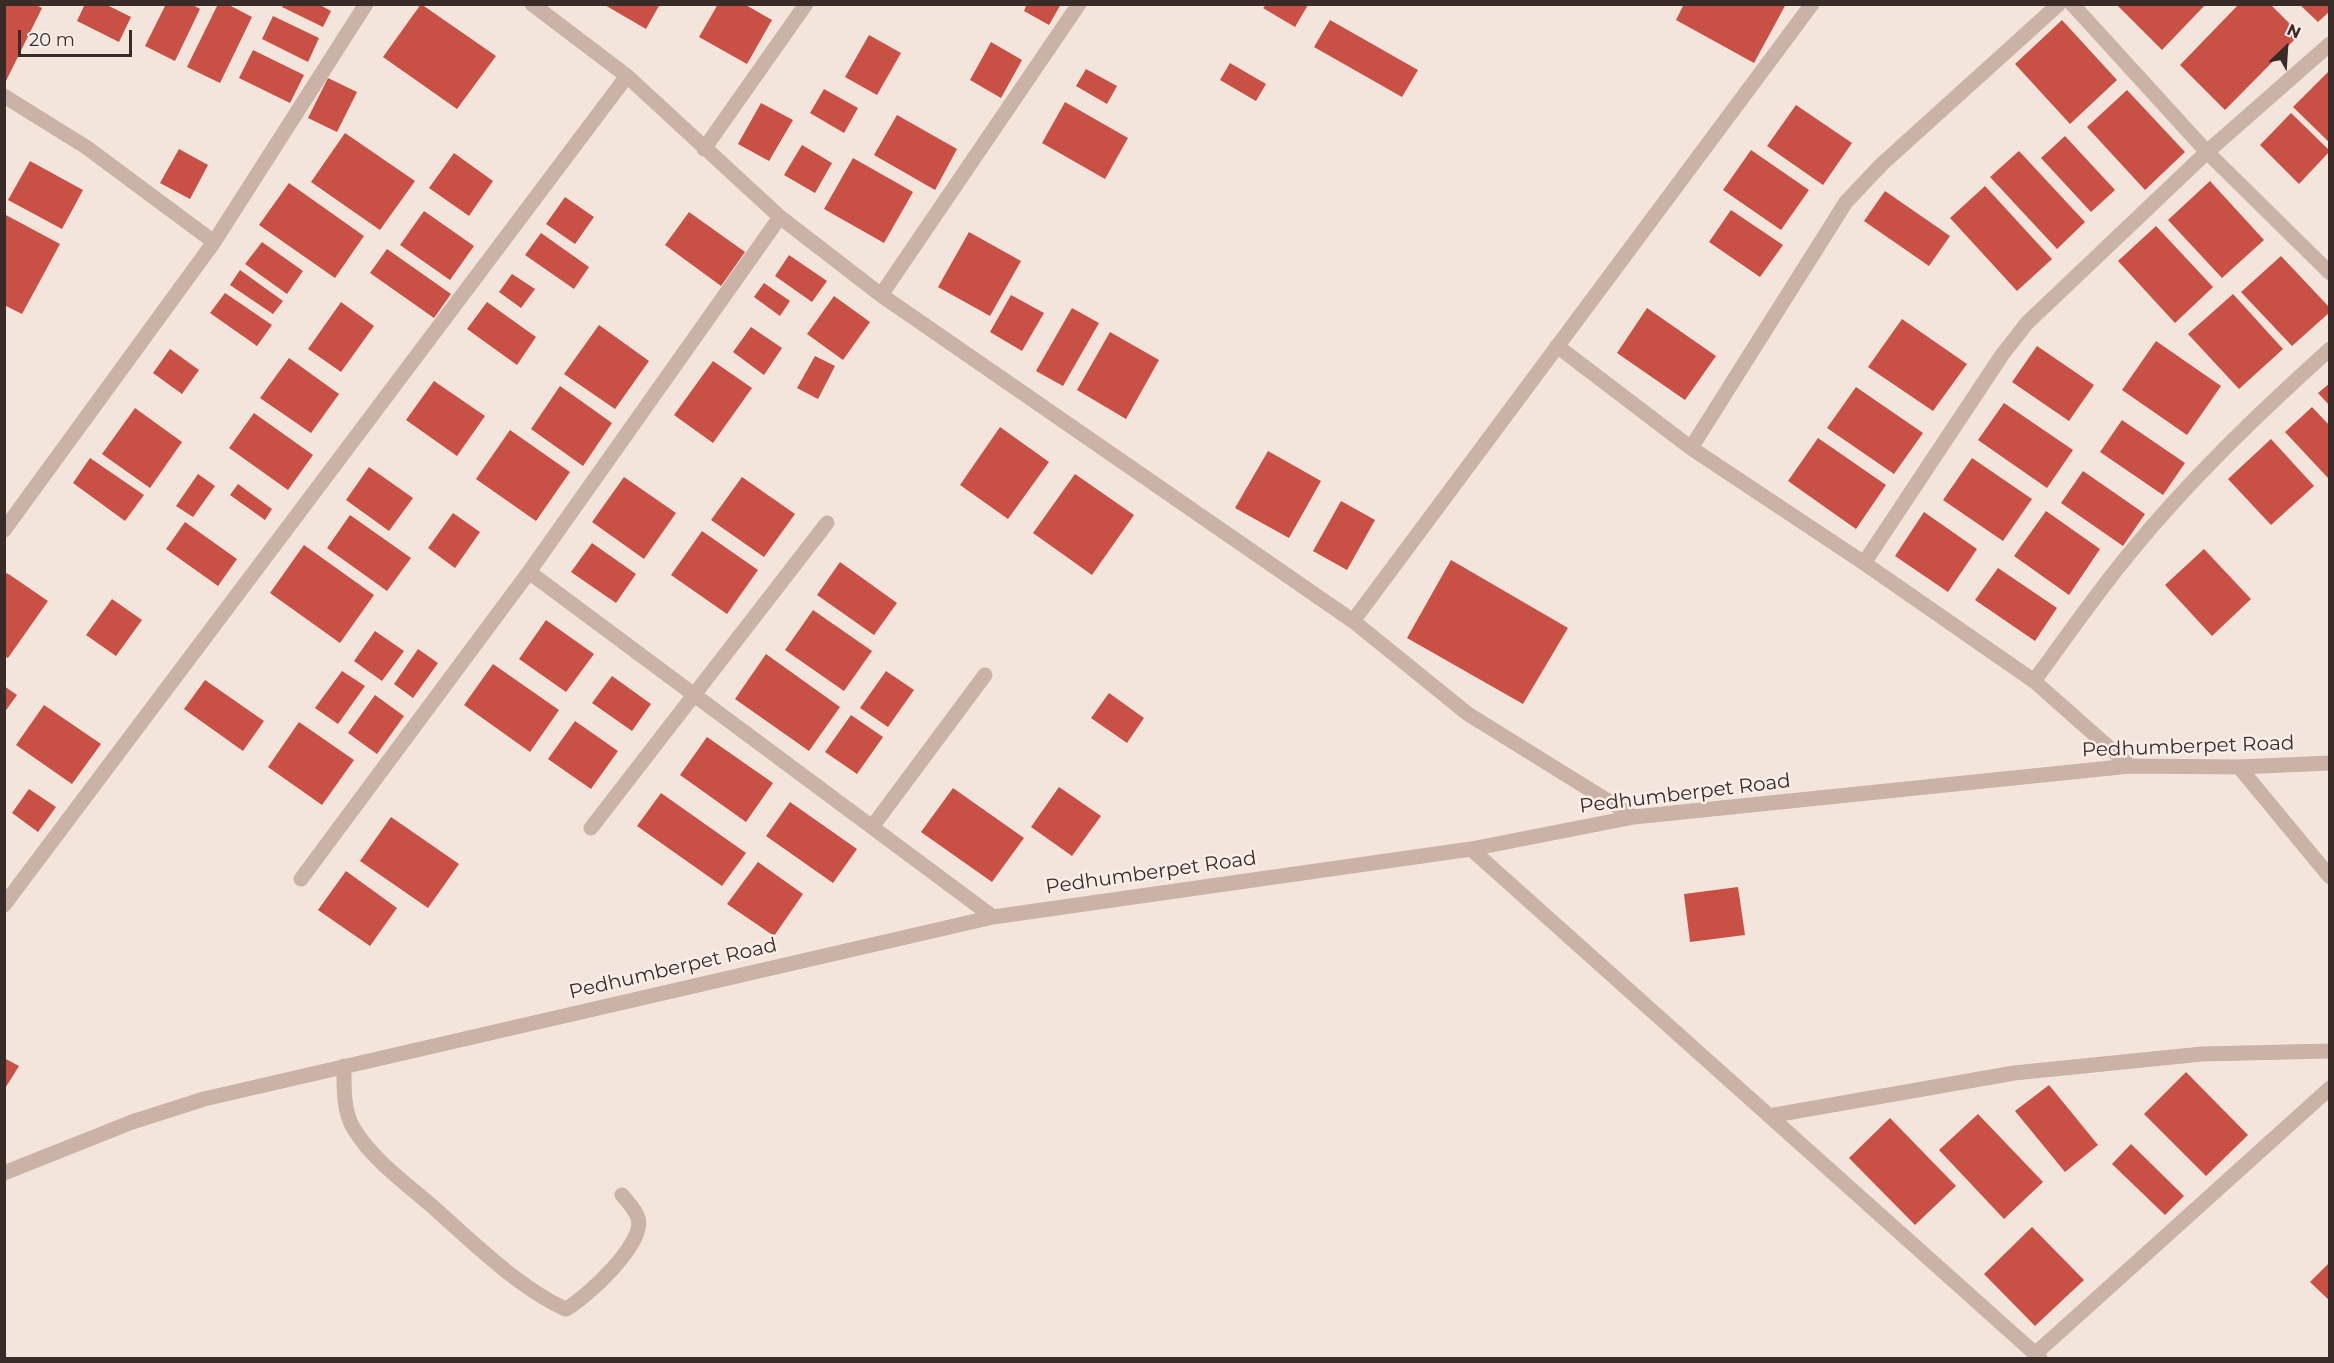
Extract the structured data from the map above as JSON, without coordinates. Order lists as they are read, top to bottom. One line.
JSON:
{"streets":{"street":["Pedhumberpet Road"]},"scale_bar":"20 m","north":"top right"}
